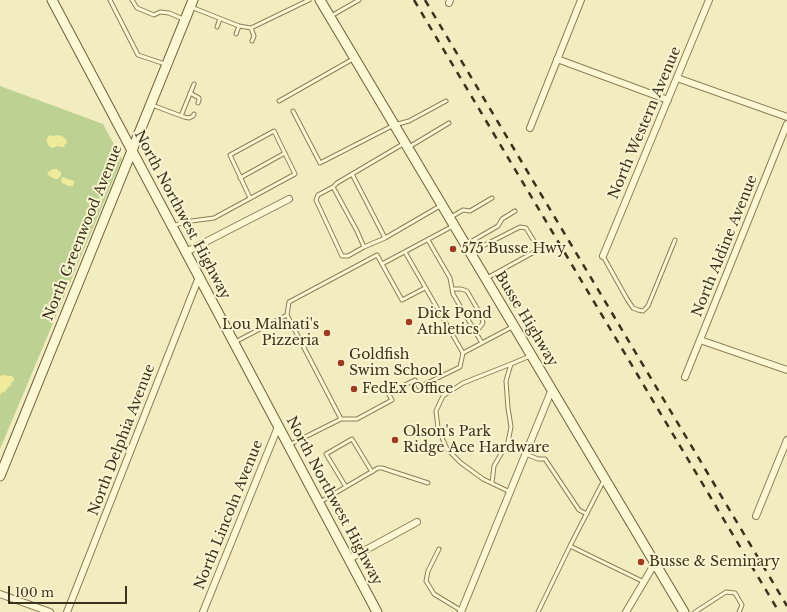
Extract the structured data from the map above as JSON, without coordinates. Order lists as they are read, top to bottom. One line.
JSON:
{"streets":{"main road":["North Northwest Highway","North Greenwood Avenue","Busse Highway"],"street":["North Western Avenue","North Aldine Avenue","North Delphia Avenue","North Lincoln Avenue"]},"crossings":[["North Northwest Highway","North Greenwood Avenue"],["North Northwest Highway","North Delphia Avenue"],["North Northwest Highway","North Lincoln Avenue"]],"places":["575 Busse Hwy","Dick Pond Athletics","Lou Malnati's Pizzeria","Goldfish Swim School","FedEx Office","Olson's Park Ridge Ace Hardware","Busse & Seminary"],"scale_bar":"100 m"}
